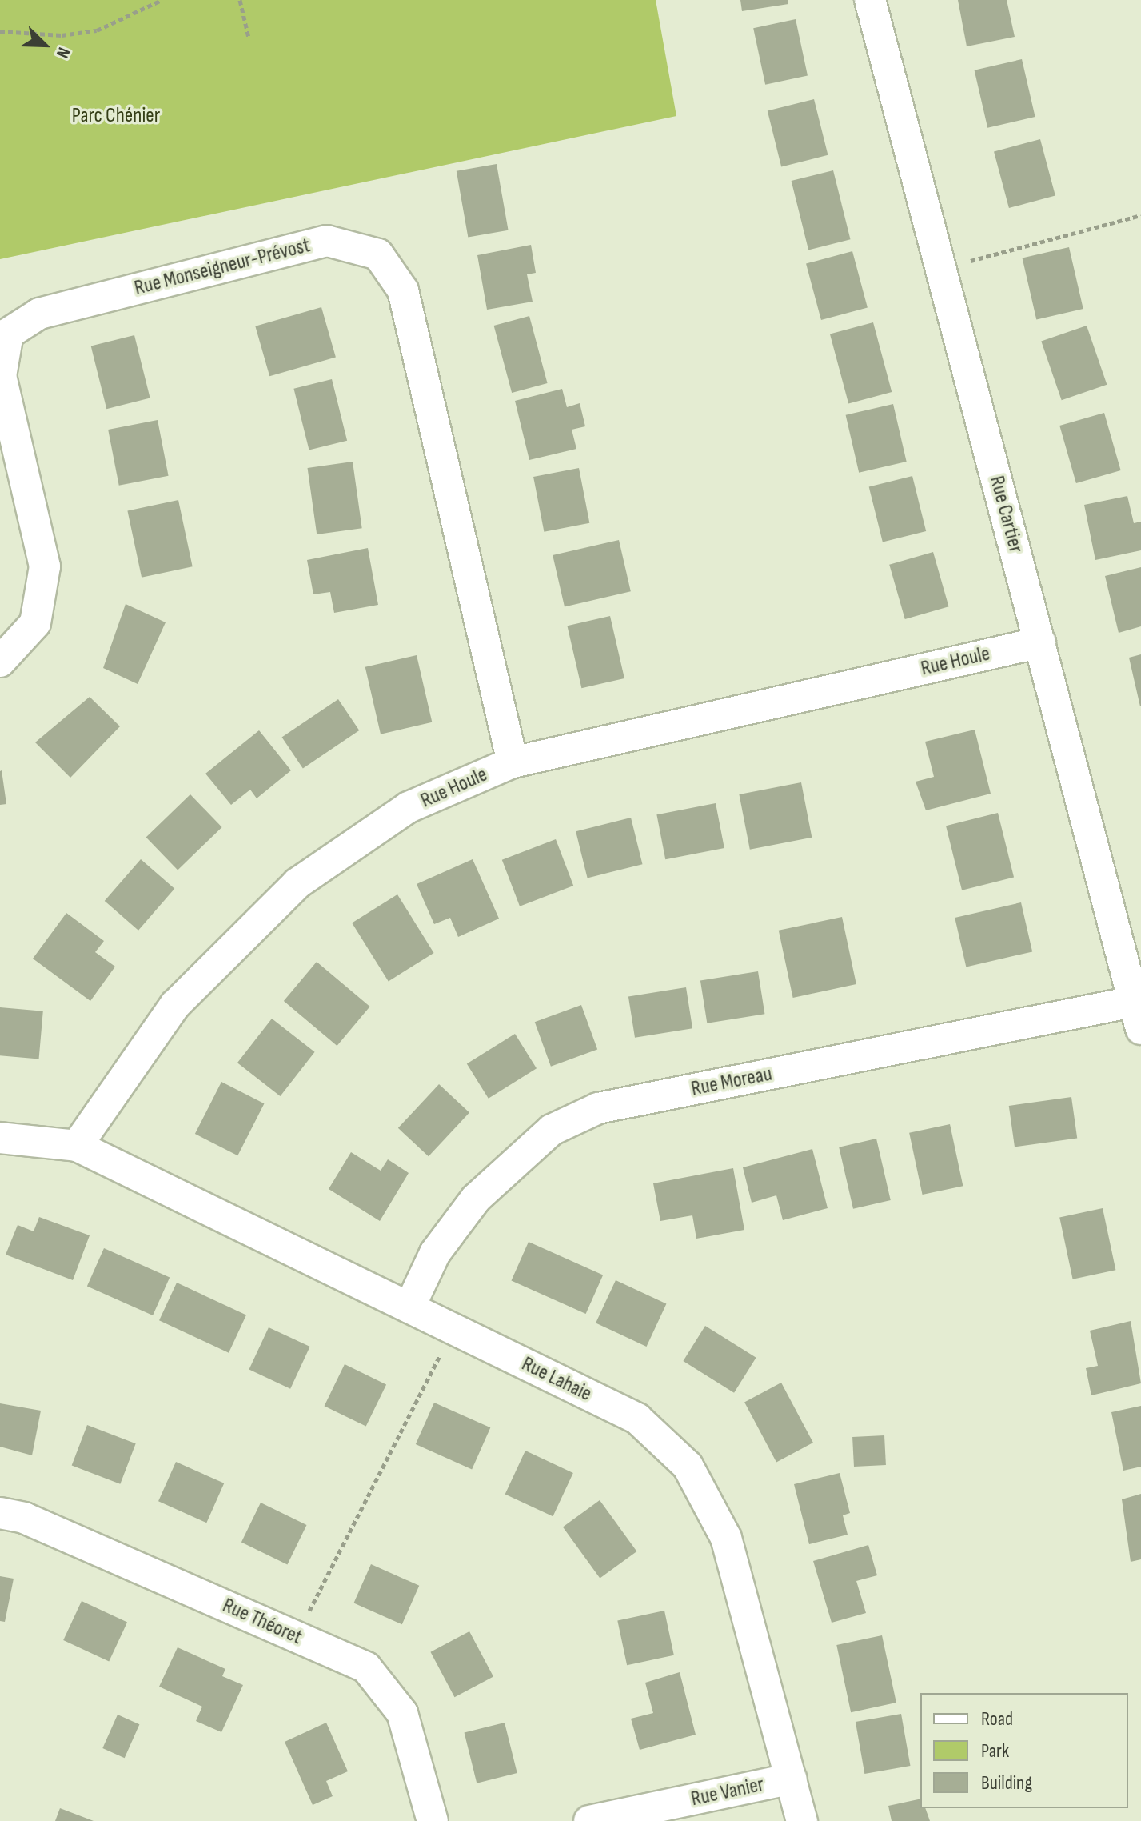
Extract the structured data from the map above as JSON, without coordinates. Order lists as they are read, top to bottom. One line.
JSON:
{"streets":{"street":["Rue Monseigneur-Prévost","Rue Cartier","Rue Houle","Rue Moreau","Rue Lahaie","Rue Théoret","Rue Vanier"]},"crossings":[["Rue Monseigneur-Prévost","Rue Houle"],["Rue Cartier","Rue Houle"],["Rue Cartier","Rue Moreau"],["Rue Houle","Rue Lahaie"],["Rue Moreau","Rue Lahaie"],["Rue Lahaie","Rue Vanier"]],"parks":["Parc Chénier"],"legend":["Road","Park","Building"],"north":"bottom right"}
